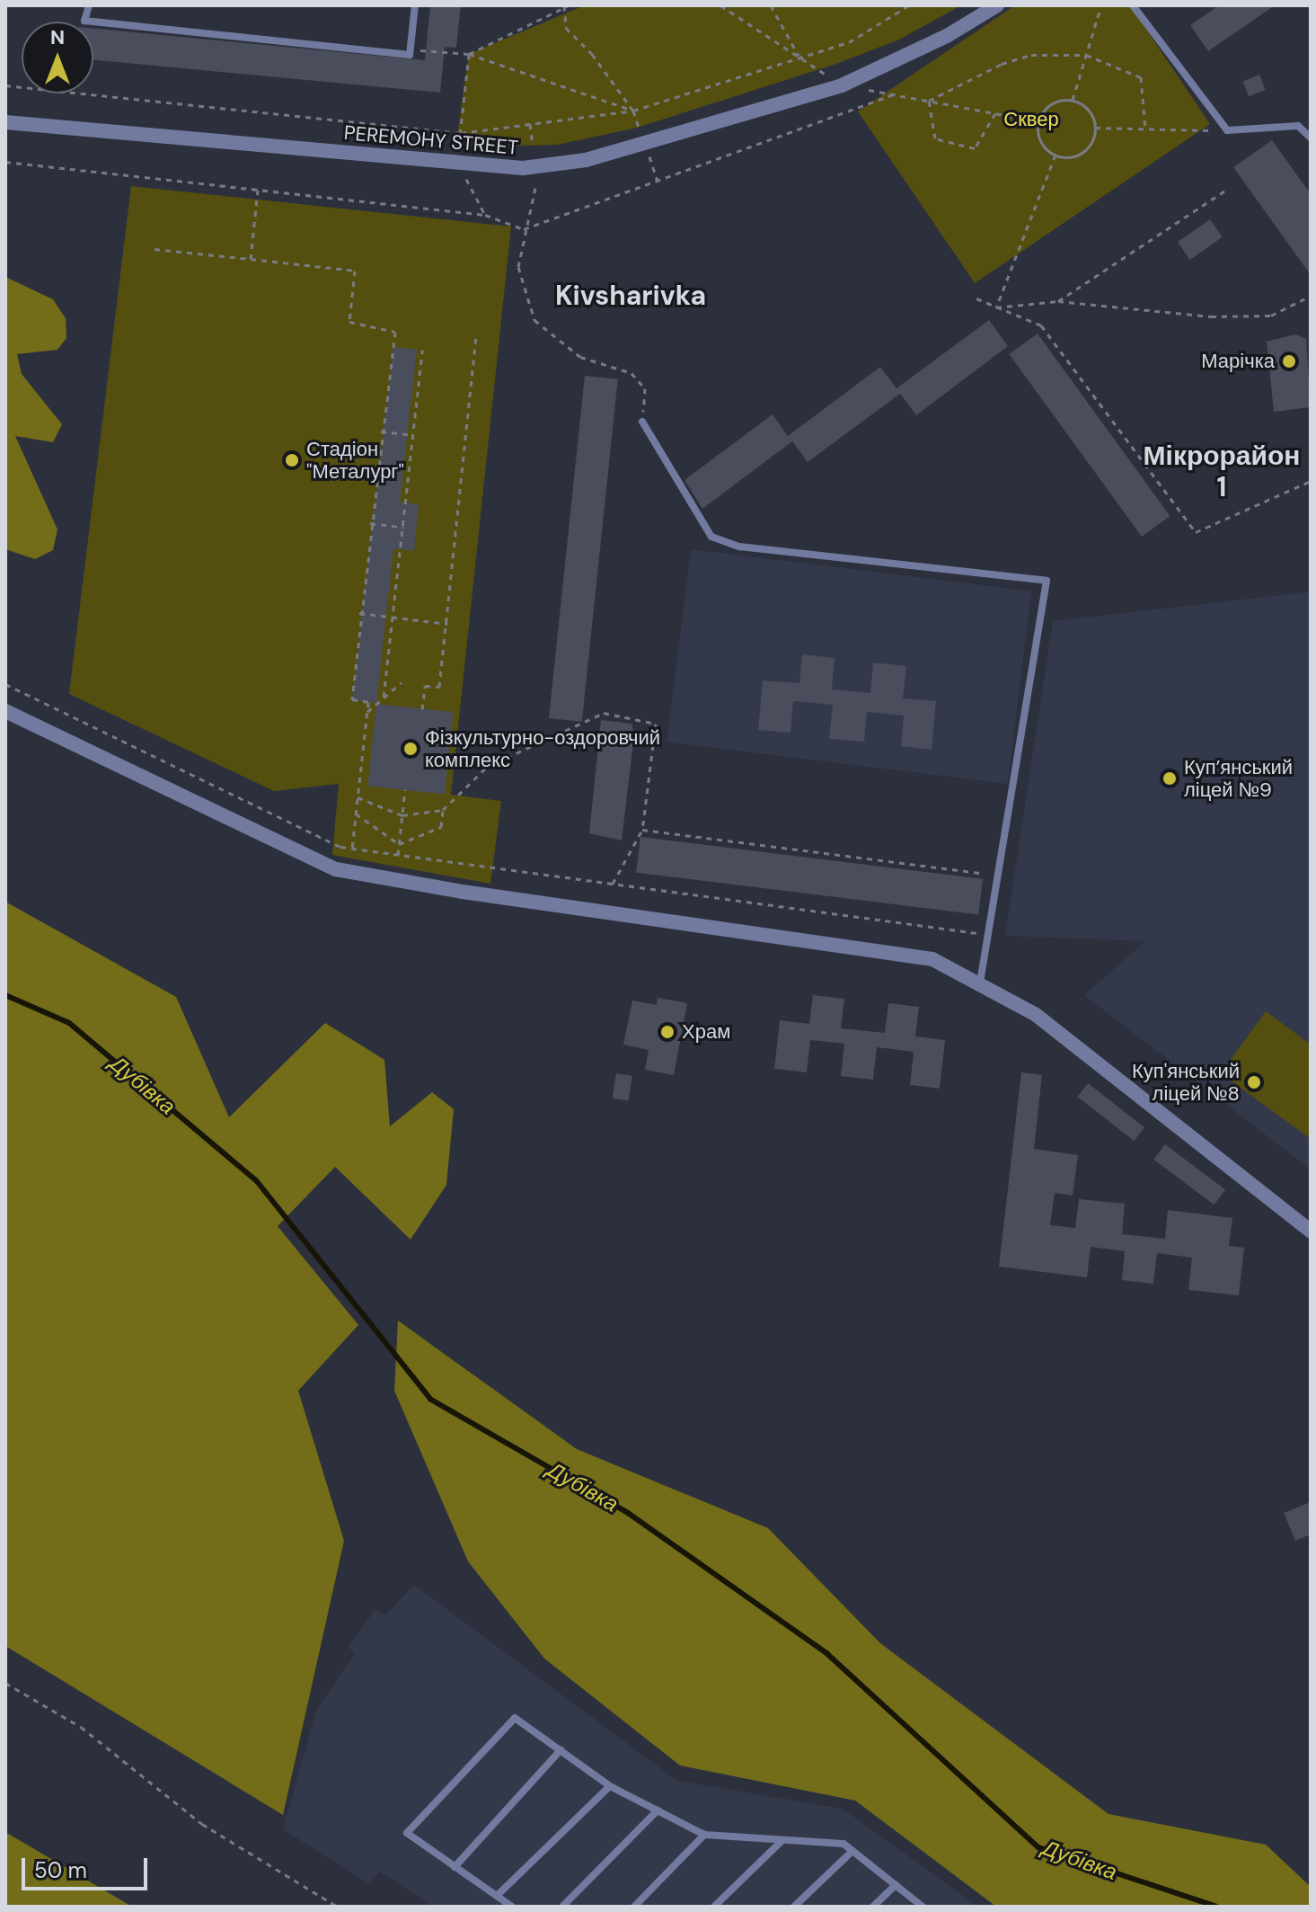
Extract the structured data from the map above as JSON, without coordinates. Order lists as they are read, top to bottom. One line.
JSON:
{"streets":{"street":["PEREMOHY STREET"]},"districts":["Kivsharivka","Мікрорайон 1"],"water":["Дубівка"],"parks":["Сквер"],"places":["Марічка","Стадіон \"Металург\"","Фізкультурно-оздоровчий комплекс","Куп’янський ліцей №9","Храм","Куп'янський ліцей №8"],"scale_bar":"50 m","north":"top"}
